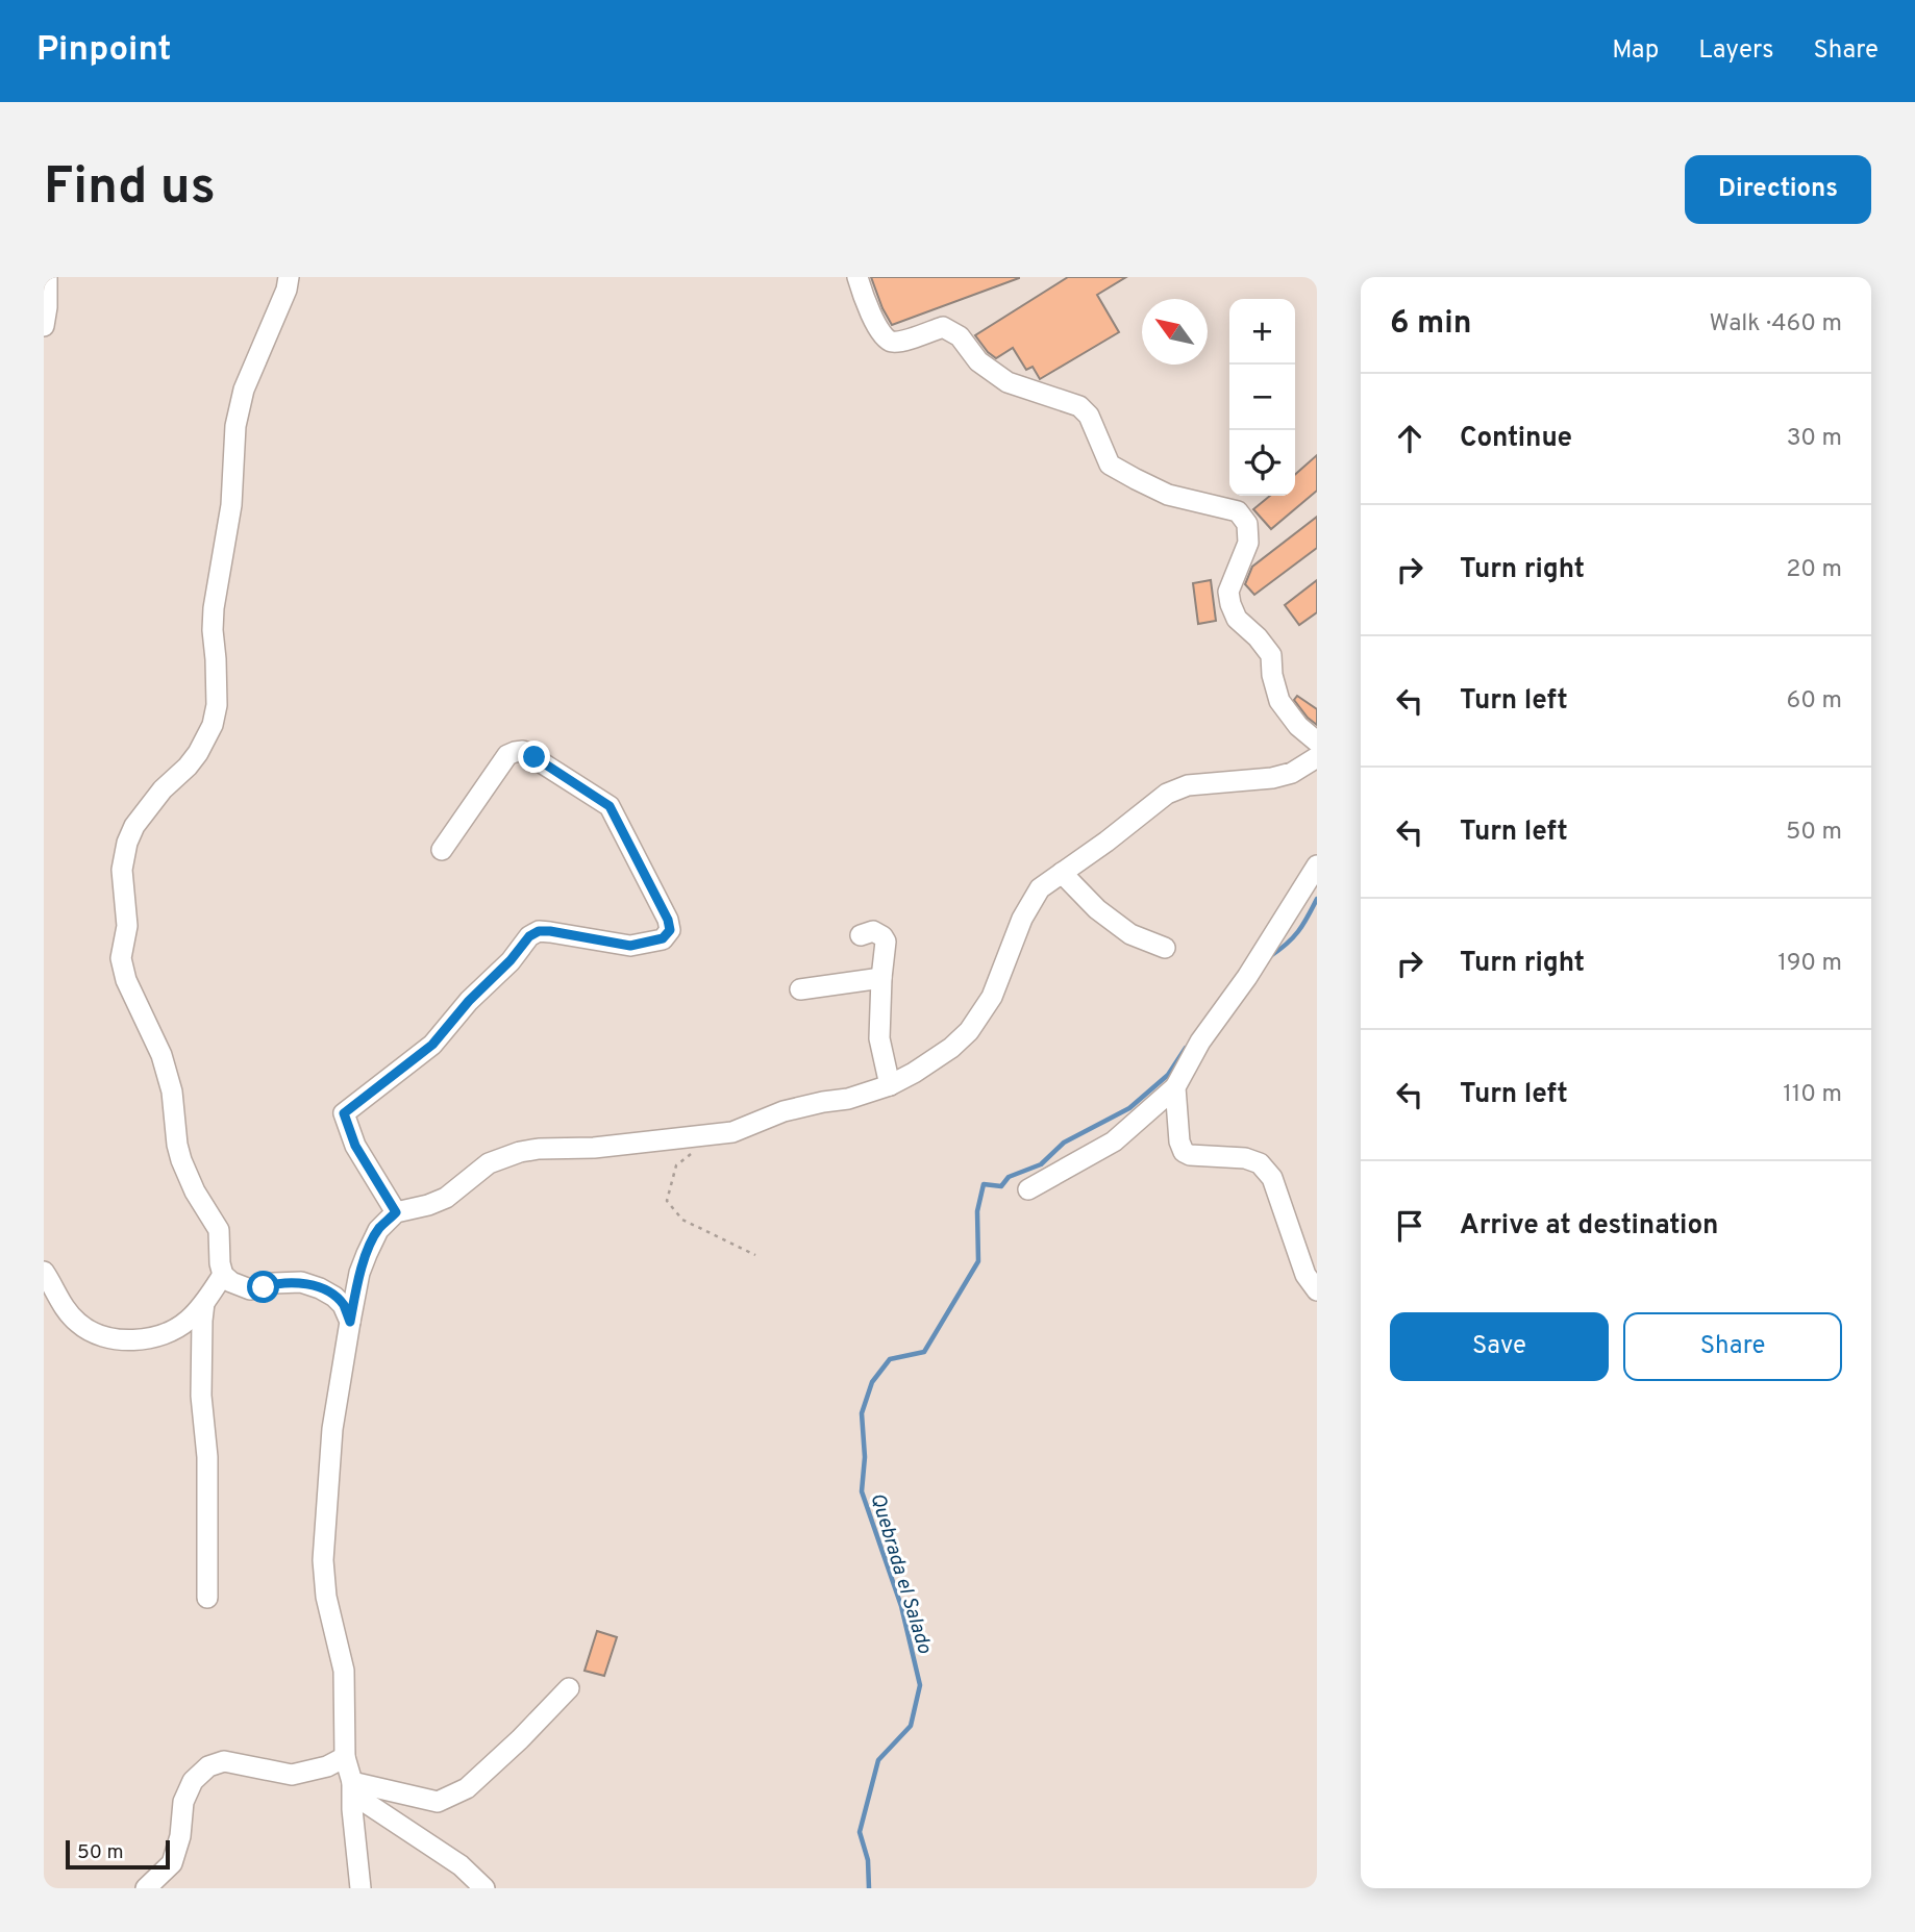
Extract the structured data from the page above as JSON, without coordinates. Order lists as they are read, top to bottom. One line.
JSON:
{"water":["Quebrada el Salado"],"scale_bar":"50 m","north":"top left","page":{"header":"Pinpoint","nav":["Map","Layers","Share"],"buttons":["Directions",["Save","Share"]],"title":"Find us","heading":["6 min","Walk · 460 m"],"map_buttons":["+","−"],"list":[["Continue","30 m"],["Turn right","20 m"],["Turn left","60 m"],["Turn left","50 m"],["Turn right","190 m"],["Turn left","110 m"],"Arrive at destination"],"scale":"50 m"}}
